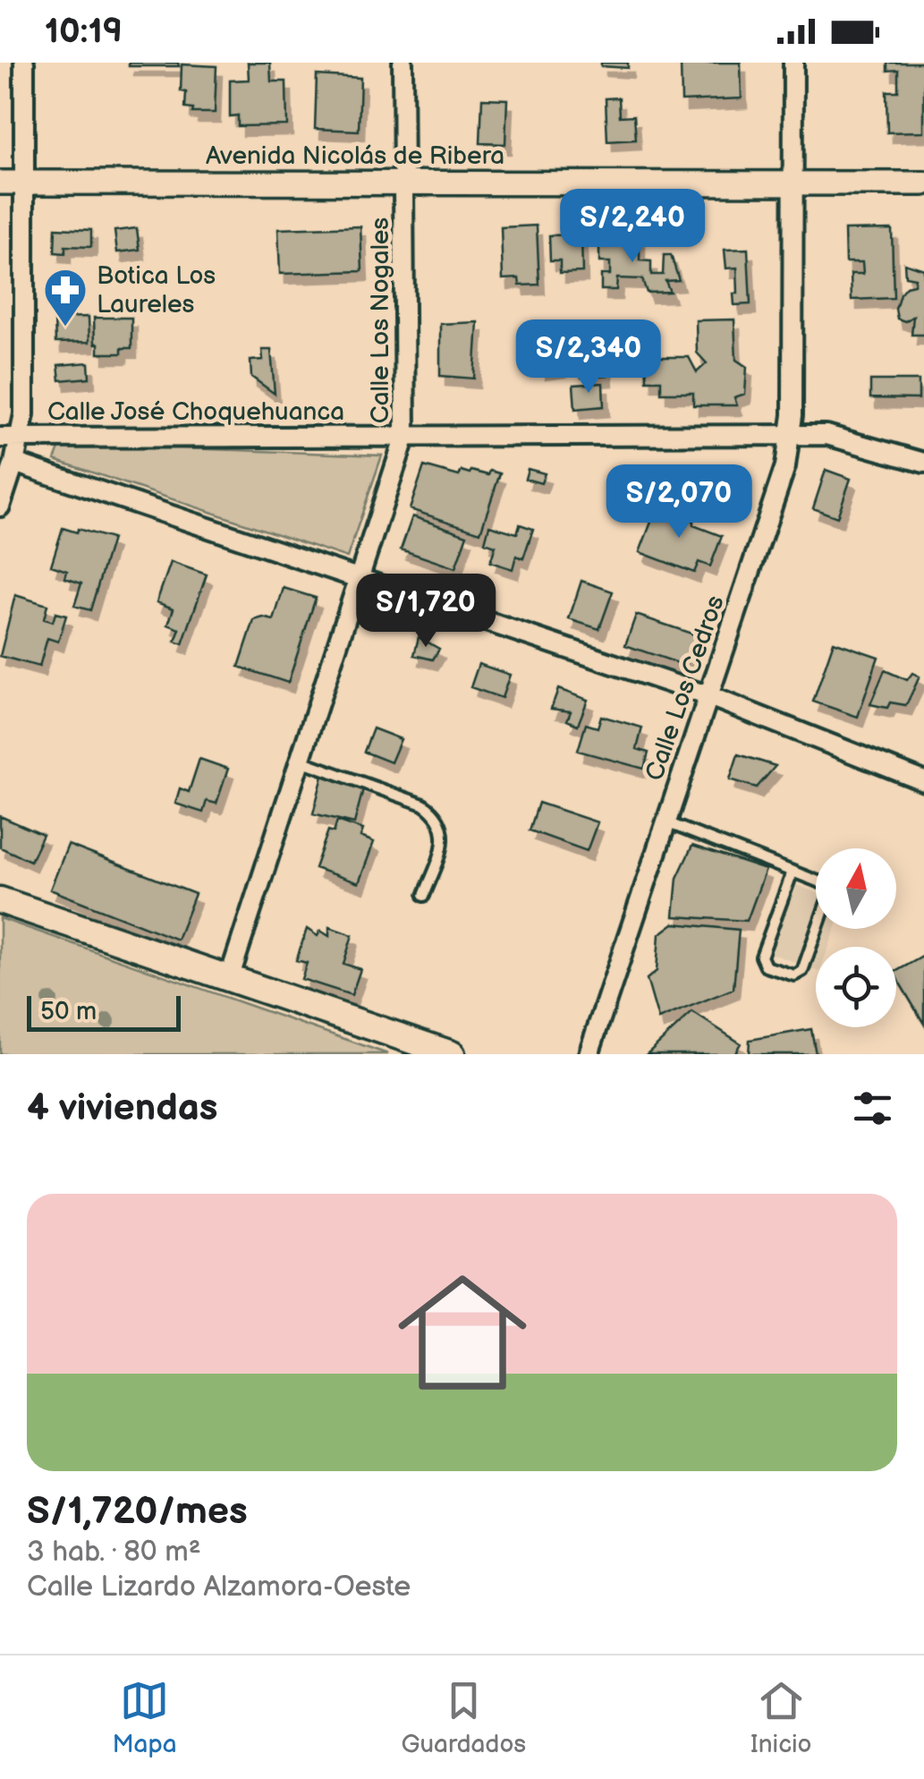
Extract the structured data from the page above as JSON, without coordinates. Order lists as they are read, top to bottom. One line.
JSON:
{"streets":{"street":["Avenida Nicolás de Ribera","Calle Los Nogales","Calle José Choquehuanca","Calle Los Cedros"]},"crossings":[["Avenida Nicolás de Ribera","Calle Los Nogales"],["Avenida Nicolás de Ribera","Calle Los Cedros"],["Calle Los Nogales","Calle José Choquehuanca"],["Calle José Choquehuanca","Calle Los Cedros"]],"places":{"pharmacy":["Botica Los Laureles"]},"scale_bar":"50 m","north":"top","page":{"status":"10:19","price":["S/2,240","S/2,340","S/2,070","S/1,720"],"scale":"50 m","heading":"4 viviendas","list":[{"name":"S/1,720/mes","note":"3 hab. · 80 m² · Calle Lizardo Alzamora-Oeste"}],"tabs":["Mapa","Guardados","Inicio"]}}
